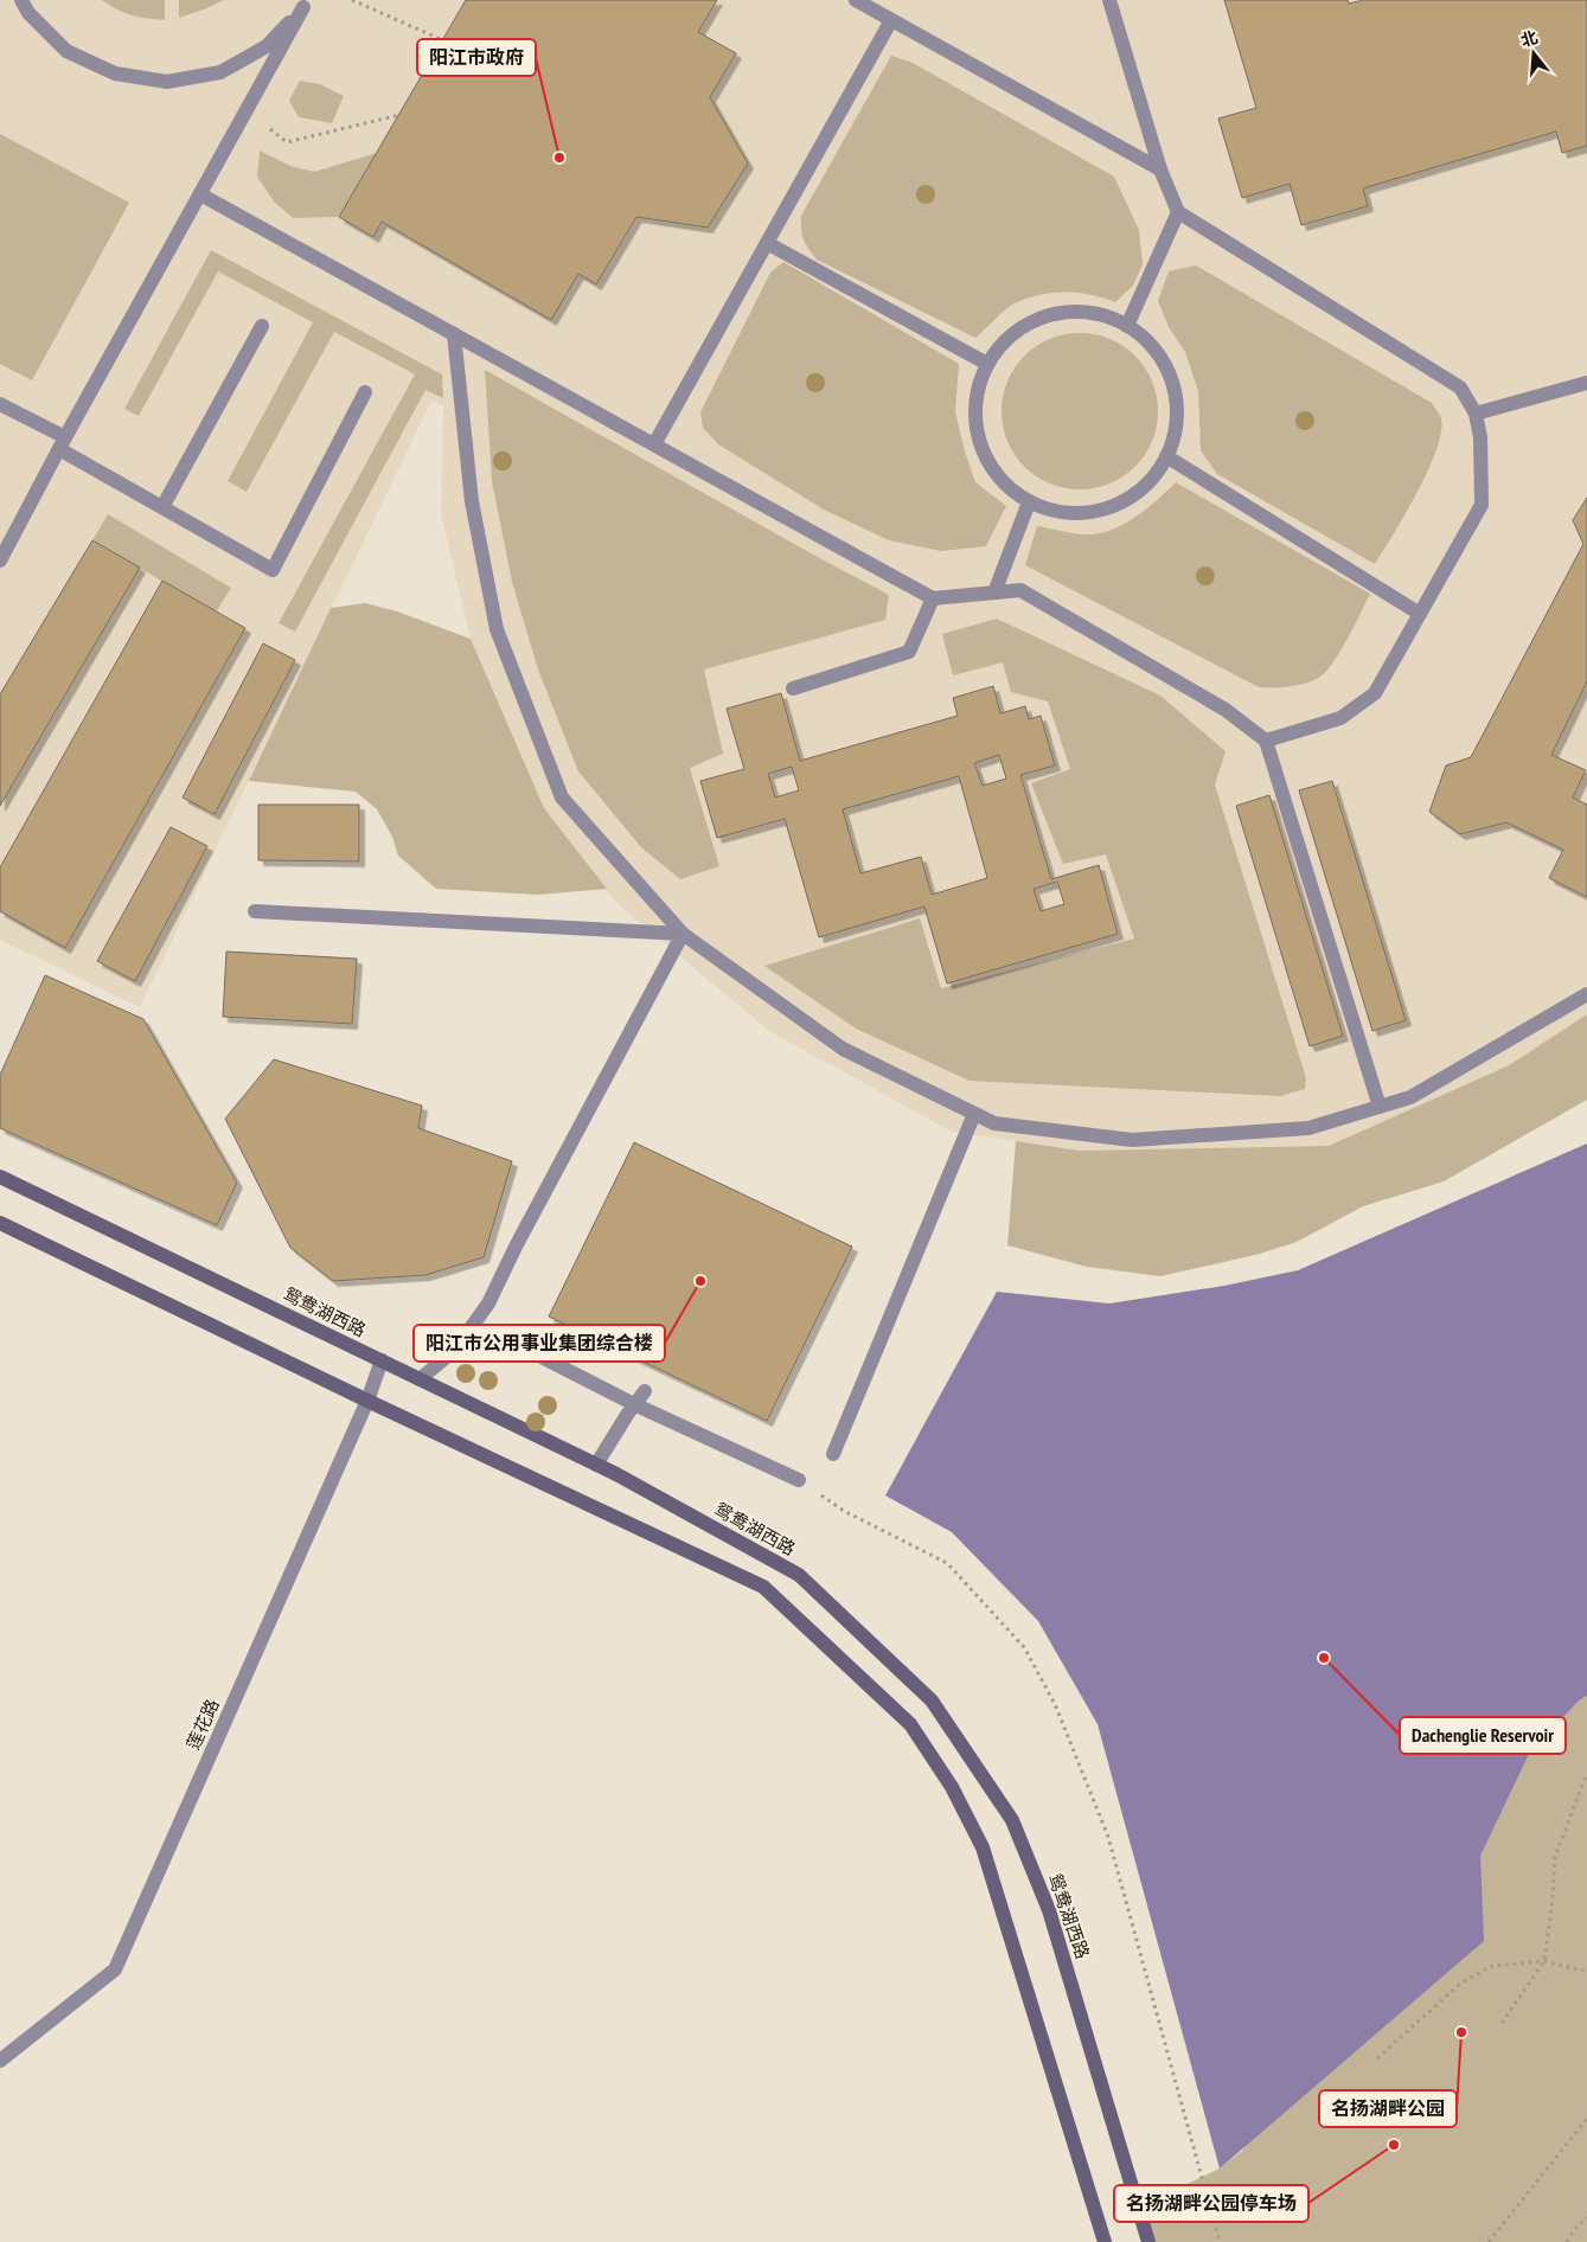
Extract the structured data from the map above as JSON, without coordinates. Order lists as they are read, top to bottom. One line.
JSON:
{"streets":{"main road":["鸳鸯湖西路"],"street":["莲花路"]},"crossings":[["鸳鸯湖西路","莲花路"]],"places":["阳江市政府","阳江市公用事业集团综合楼","Dachenglie Reservoir","名扬湖畔公园","名扬湖畔公园停车场"],"north":"top"}
